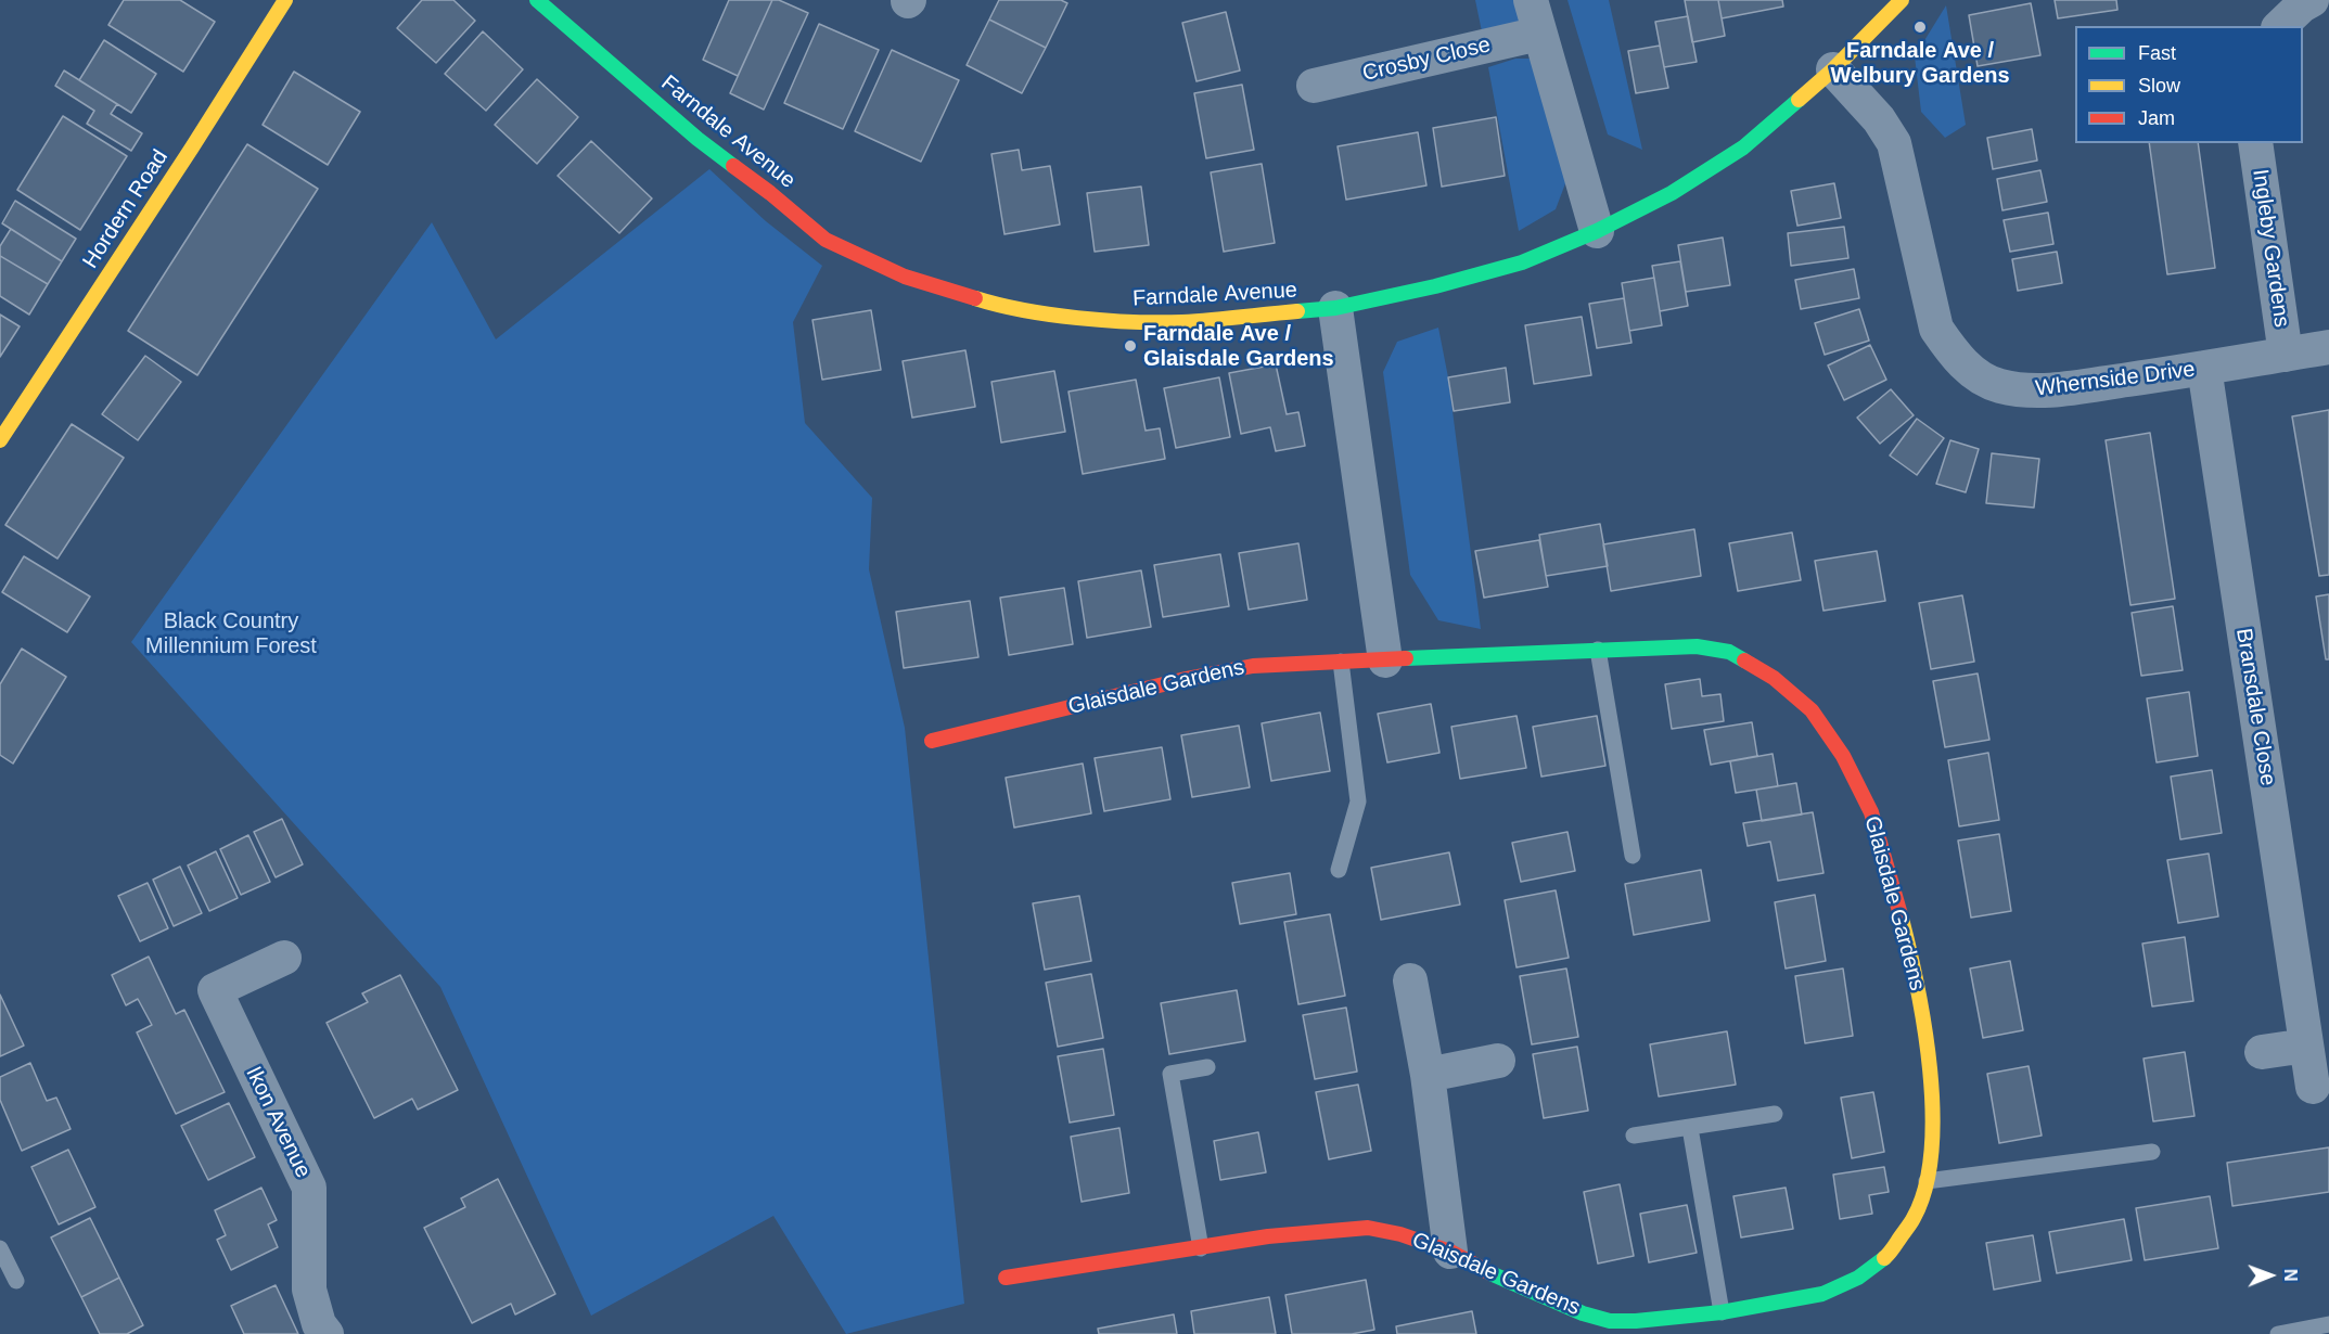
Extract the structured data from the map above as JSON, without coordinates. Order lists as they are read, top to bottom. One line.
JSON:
{"streets":{"street":["Crosby Close","Farndale Avenue","Hordern Road","Ingleby Gardens","Whernside Drive","Glaisdale Gardens","Bransdale Close","Ikon Avenue"]},"crossings":[["Farndale Avenue","Whernside Drive"],["Ingleby Gardens","Whernside Drive"],["Whernside Drive","Bransdale Close"]],"parks":["Black Country Millennium Forest"],"places":["Farndale Ave / Welbury Gardens","Farndale Ave / Glaisdale Gardens"],"legend":["Fast","Slow","Jam"],"north":"right"}
